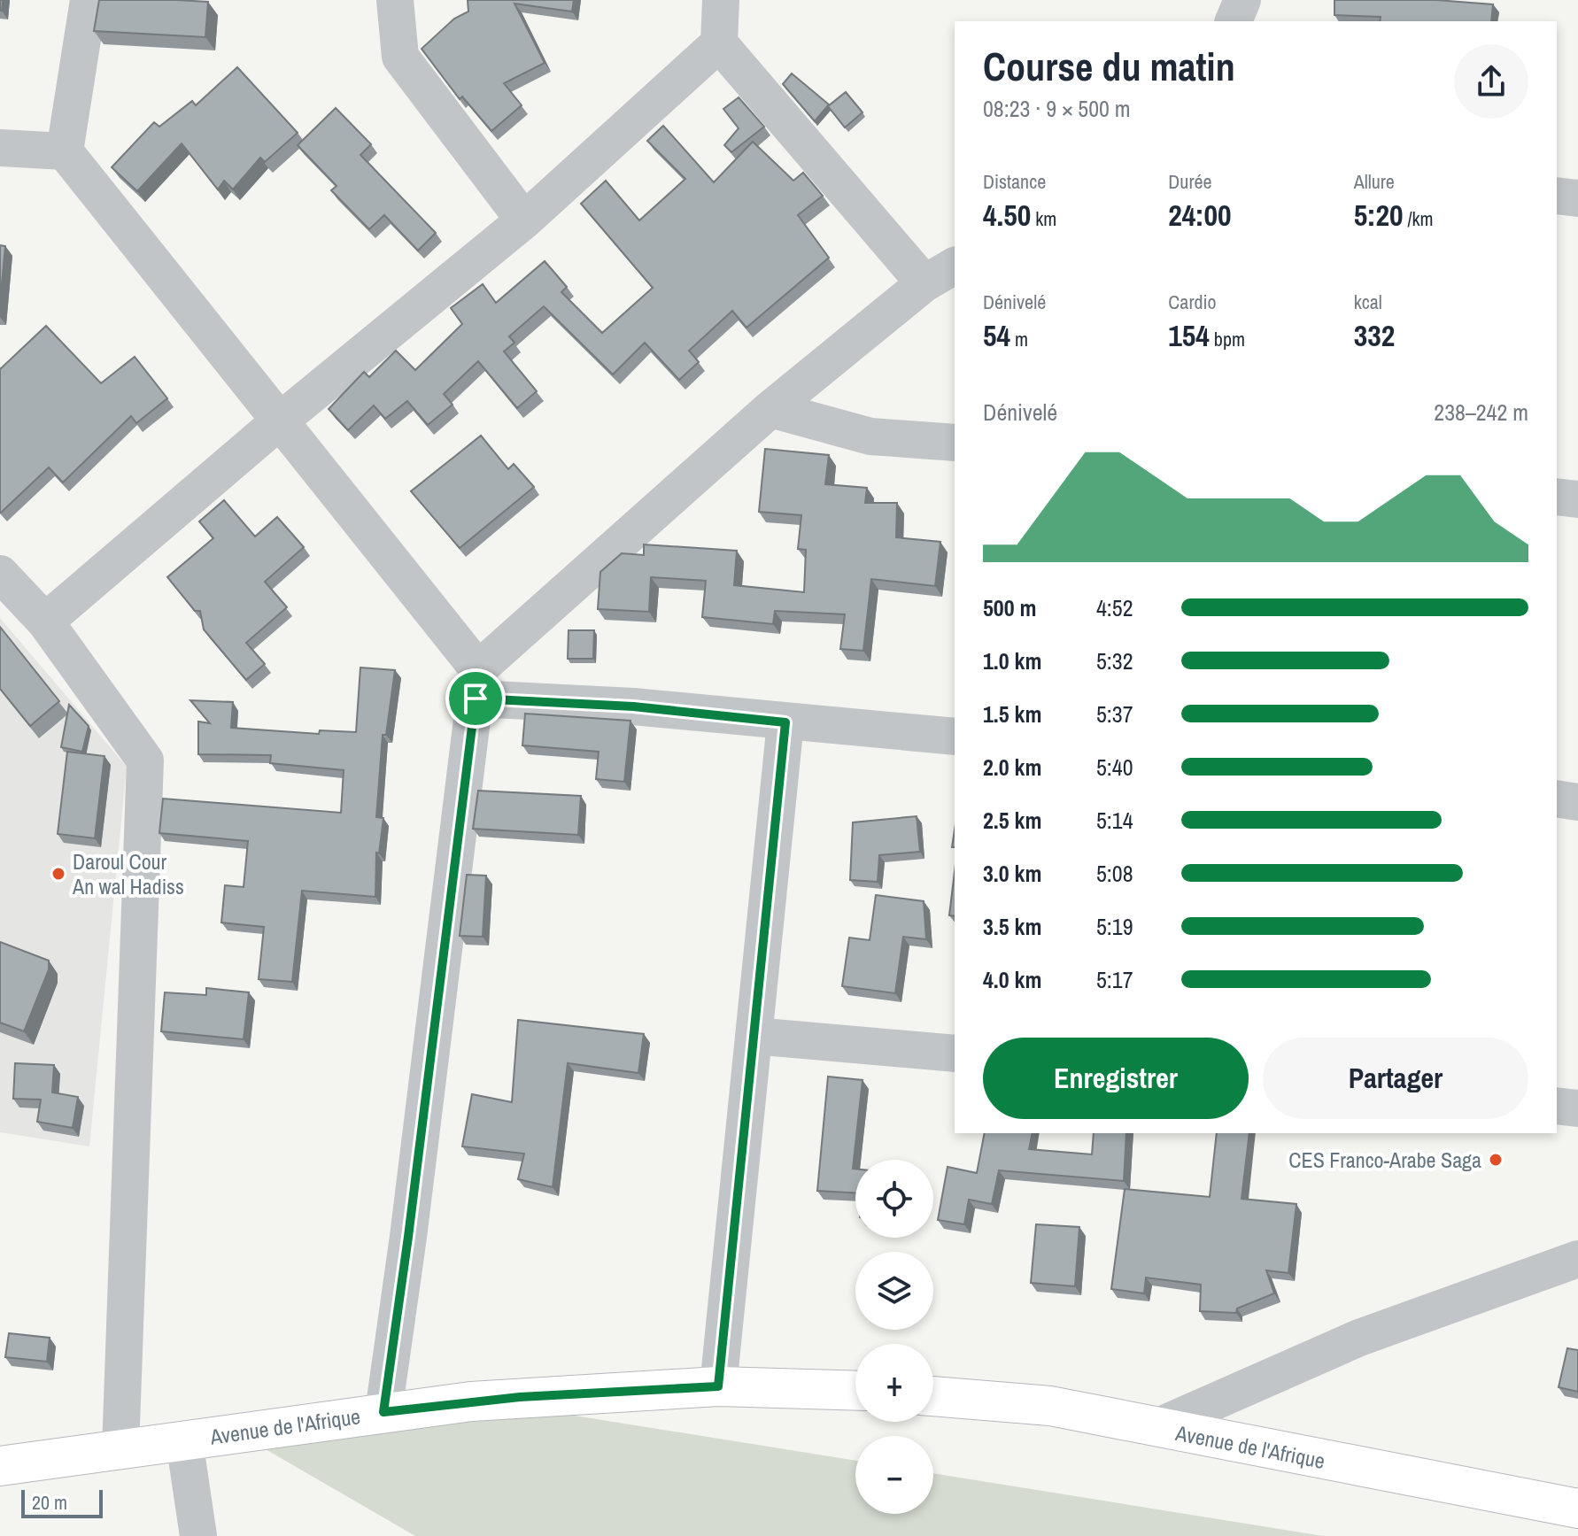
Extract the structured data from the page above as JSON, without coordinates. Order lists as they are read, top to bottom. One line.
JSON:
{"streets":{"main road":["Avenue de l'Afrique"]},"places":["Daroul Cour An wal Hadiss","CES Franco-Arabe Saga"],"scale_bar":"20 m","page":{"heading":["Course du matin","08:23 · 9 × 500 m"],"stats":[["Distance","4.50 km"],["Durée","24:00"],["Allure","5:20 /km"],["Dénivelé","54 m"],["Cardio","154 bpm"],["kcal","332"]],"chart":["Dénivelé","238–242 m"],"list":[{"name":"500 m","note":"4:52"},{"name":"1.0 km","note":"5:32"},{"name":"1.5 km","note":"5:37"},{"name":"2.0 km","note":"5:40"},{"name":"2.5 km","note":"5:14"},{"name":"3.0 km","note":"5:08"},{"name":"3.5 km","note":"5:19"},{"name":"4.0 km","note":"5:17"}],"buttons":["Enregistrer","Partager"],"map_buttons":["+","−"],"scale":"20 m"}}
